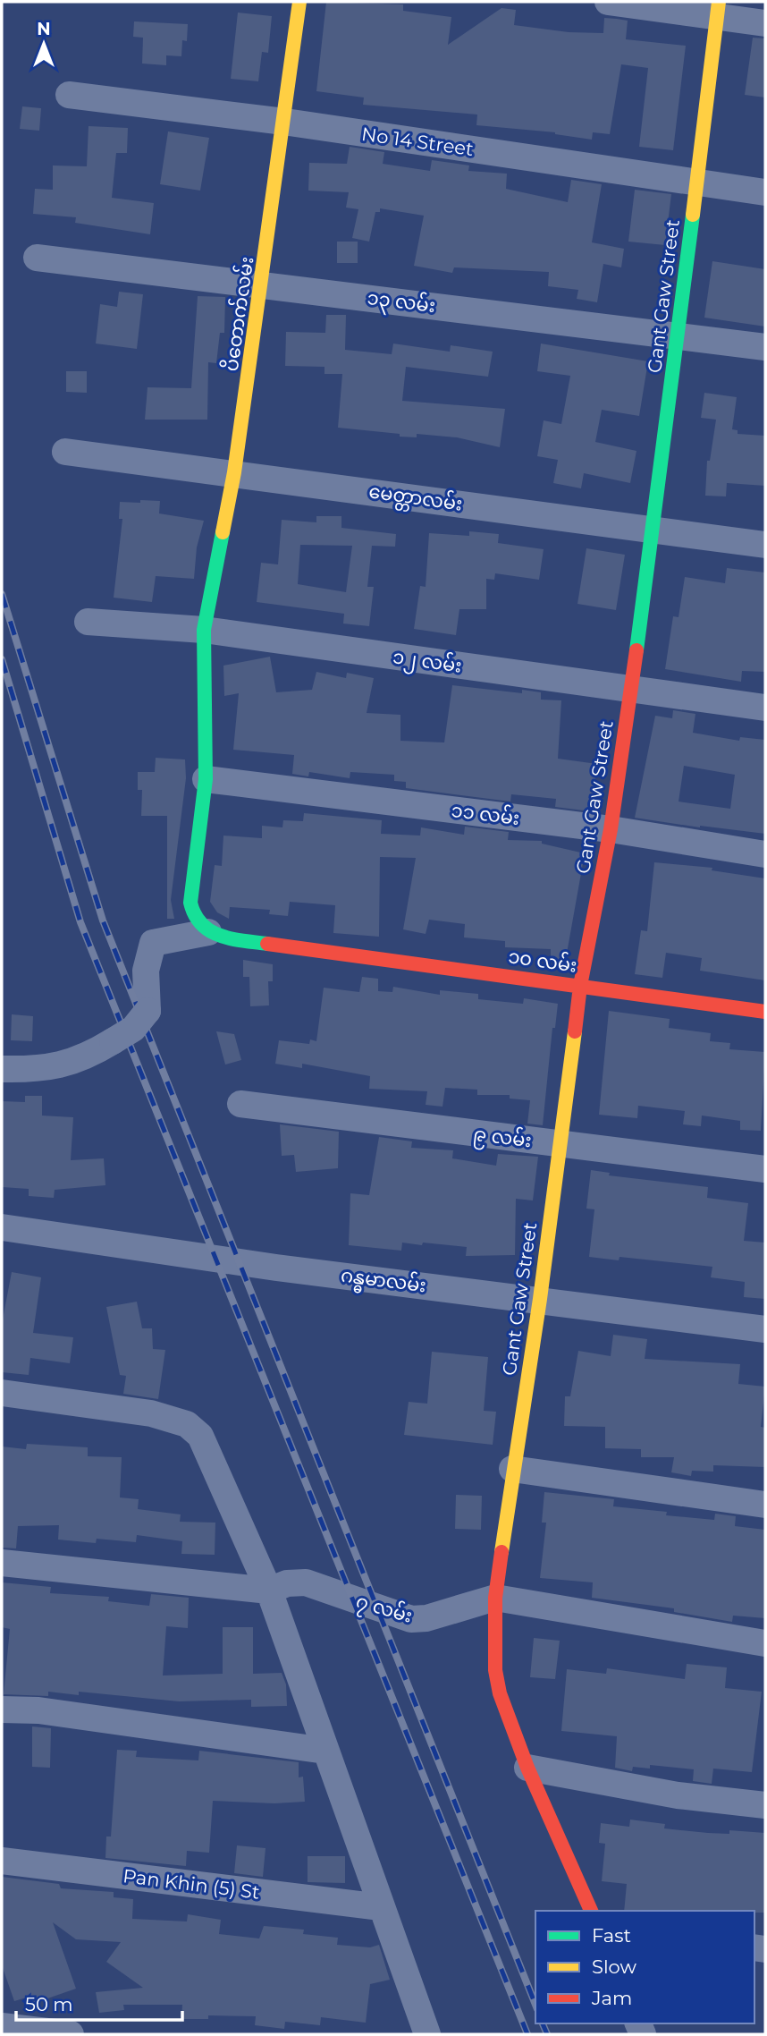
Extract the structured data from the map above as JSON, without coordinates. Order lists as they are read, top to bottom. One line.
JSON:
{"streets":{"street":["No 14 Street","Gant Gaw Street","၁၃ လမ်း","ပိတောက်လမ်း","မေတ္တာလမ်း","၁၂ လမ်း","၁၁ လမ်း","၁၀ လမ်း","၉ လမ်း","ဂန္ဓမာလမ်း","၇ လမ်း","Pan Khin (5) St"]},"crossings":[["No 14 Street","Gant Gaw Street"],["No 14 Street","ပိတောက်လမ်း"],["Gant Gaw Street","၁၃ လမ်း"],["Gant Gaw Street","မေတ္တာလမ်း"],["Gant Gaw Street","၁၂ လမ်း"],["Gant Gaw Street","၁၁ လမ်း"],["Gant Gaw Street","၁၀ လမ်း"],["Gant Gaw Street","၉ လမ်း"],["Gant Gaw Street","ဂန္ဓမာလမ်း"],["Gant Gaw Street","၇ လမ်း"],["၁၃ လမ်း","ပိတောက်လမ်း"],["ပိတောက်လမ်း","မေတ္တာလမ်း"],["ပိတောက်လမ်း","၁၂ လမ်း"],["ပိတောက်လမ်း","၁၁ လမ်း"],["ပိတောက်လမ်း","၁၀ လမ်း"]],"legend":["Fast","Slow","Jam"],"scale_bar":"50 m","north":"top"}
